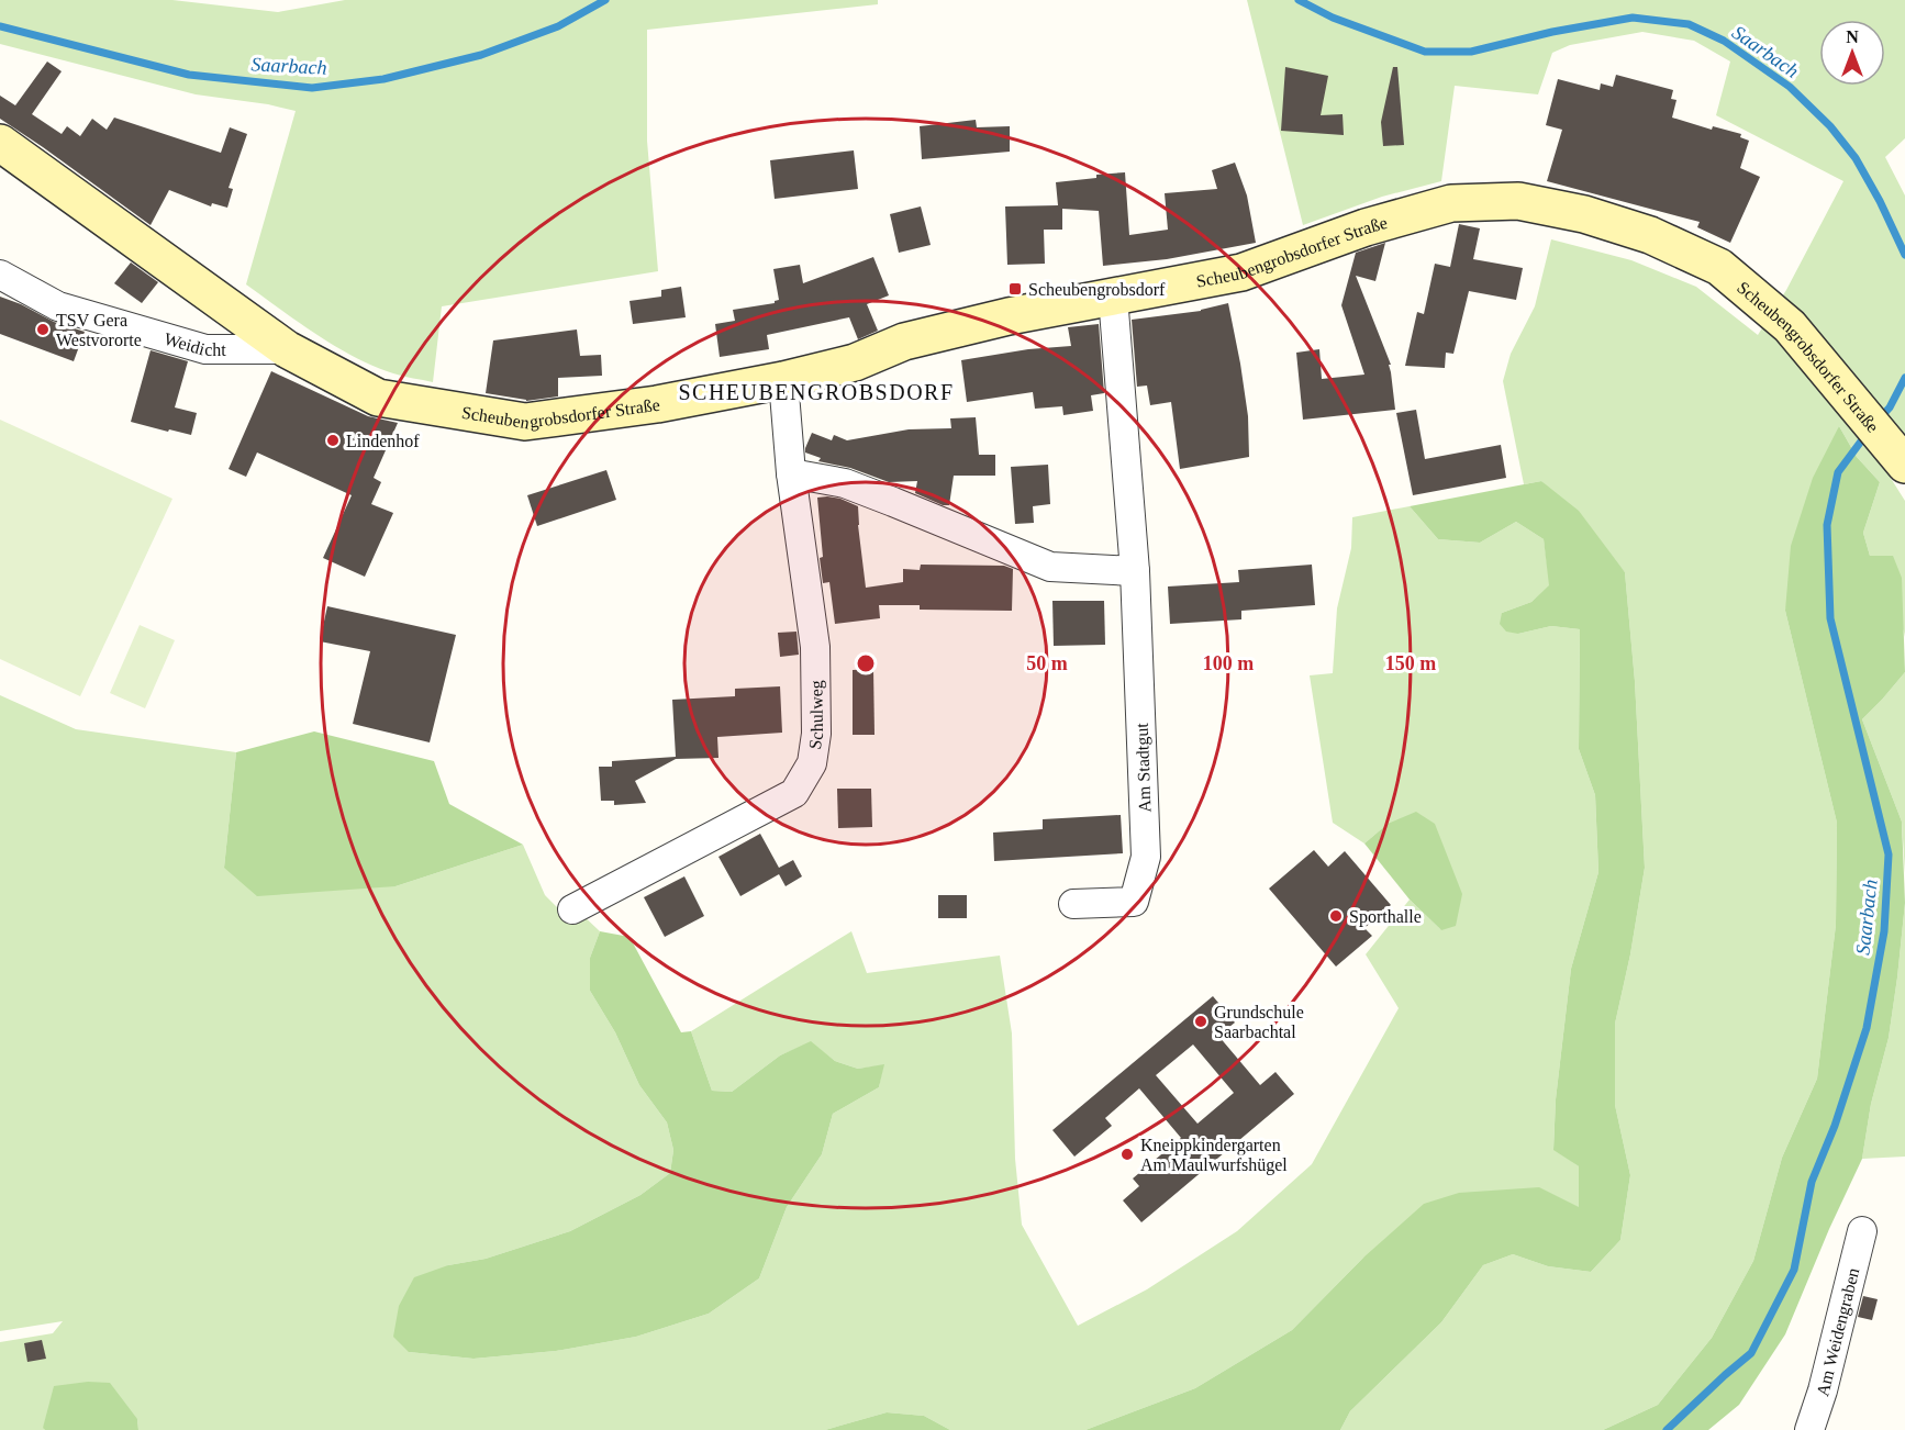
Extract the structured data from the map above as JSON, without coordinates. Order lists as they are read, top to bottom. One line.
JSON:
{"streets":{"main road":["Scheubengrobsdorfer Straße"],"street":["Weidicht","Schulweg","Am Stadtgut","Am Weidengraben"]},"crossings":[["Scheubengrobsdorfer Straße","Weidicht"],["Scheubengrobsdorfer Straße","Schulweg"],["Scheubengrobsdorfer Straße","Am Stadtgut"]],"districts":["SCHEUBENGROBSDORF"],"water":["Saarbach"],"places":{"transit":["Scheubengrobsdorf"],"other":["TSV Gera Westvororte","Lindenhof","Sporthalle","Grundschule Saarbachtal","Kneippkindergarten Am Maulwurfshügel"]},"north":"top","rings":["50 m","100 m","150 m"]}
